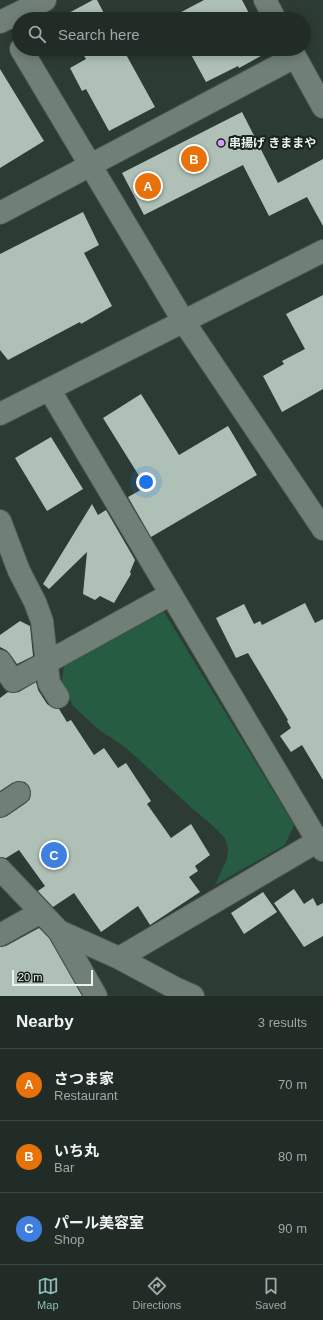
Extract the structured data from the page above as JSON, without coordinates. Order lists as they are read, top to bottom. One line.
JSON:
{"places":["串揚げ きままや"],"scale_bar":"20 m","page":{"search":"Search here","pins":["B","A","C"],"scale":"20 m","heading":["Nearby","3 results"],"list":[{"mark":"A","name":"さつま家","note":"Restaurant","value":"70 m"},{"mark":"B","name":"いち丸","note":"Bar","value":"80 m"},{"mark":"C","name":"パール美容室","note":"Shop","value":"90 m"}],"nav":["Map","Directions","Saved"]}}
